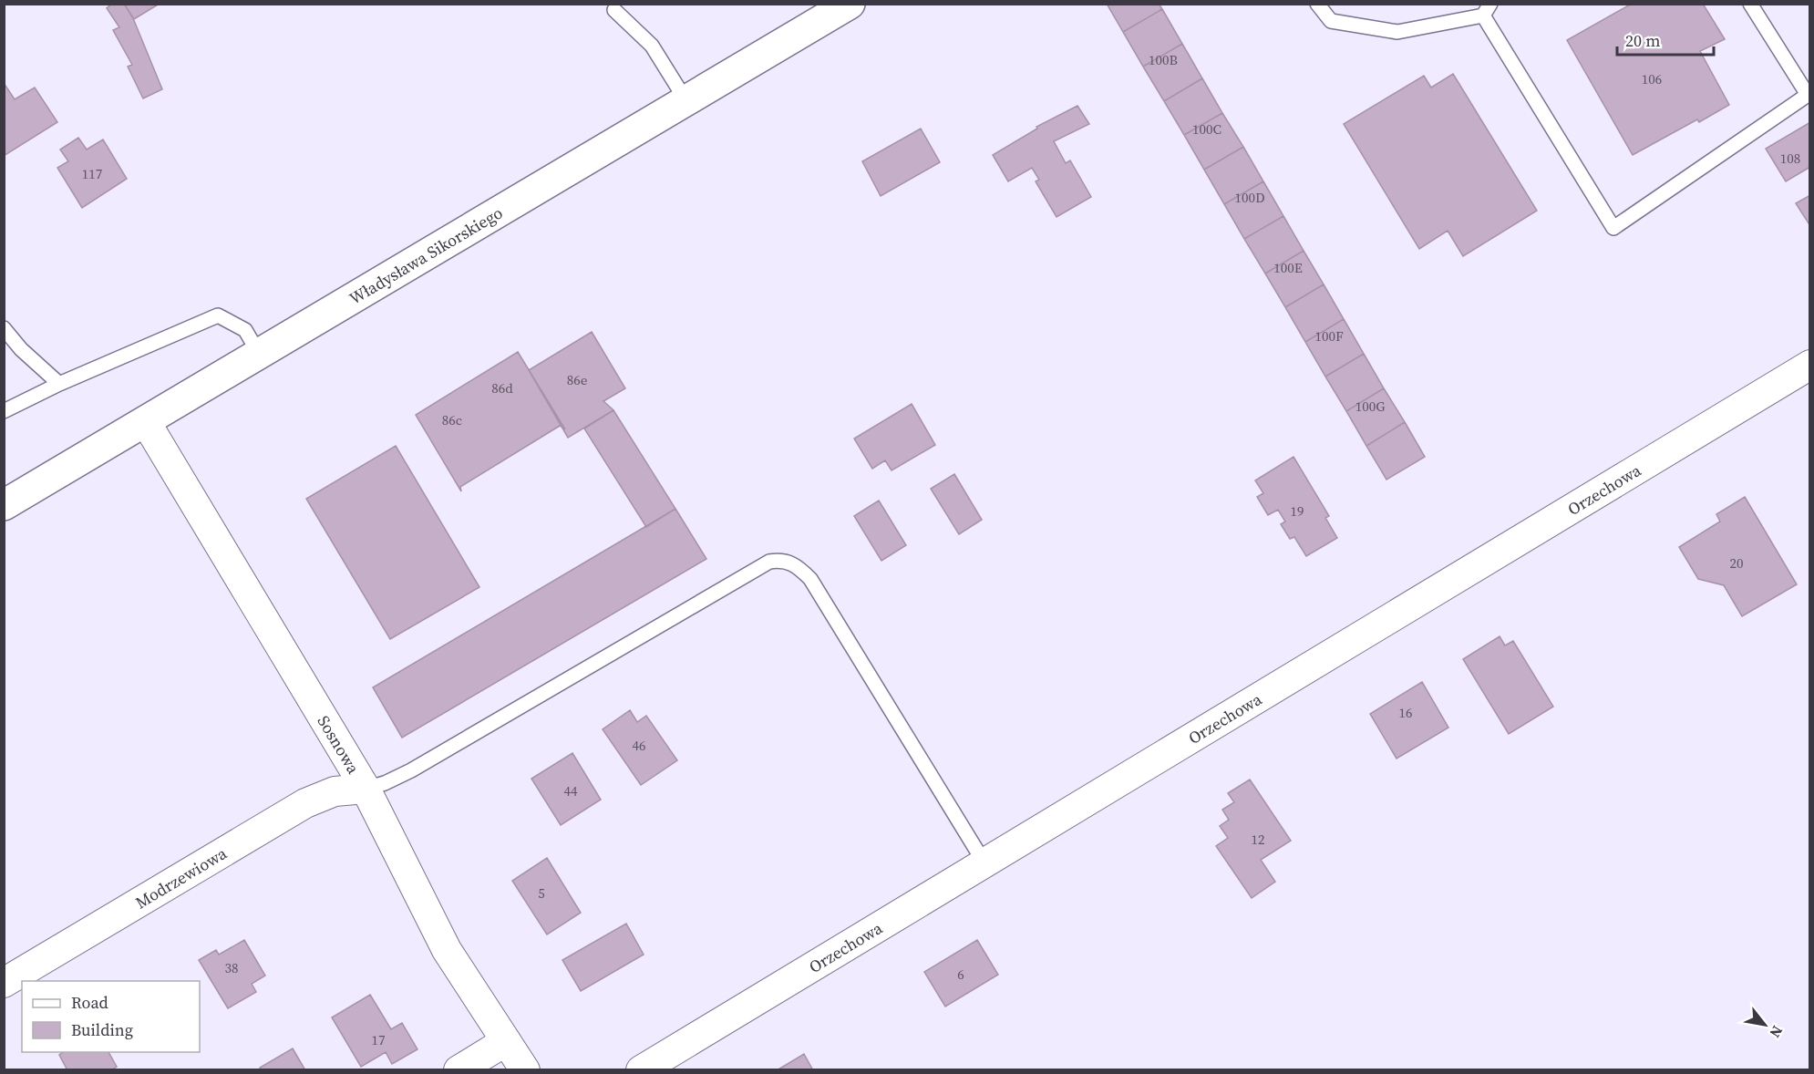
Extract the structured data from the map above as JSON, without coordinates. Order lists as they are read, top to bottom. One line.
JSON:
{"streets":{"main road":["Władysława Sikorskiego"],"street":["Orzechowa","Sosnowa","Modrzewiowa"]},"crossings":[["Władysława Sikorskiego","Sosnowa"],["Sosnowa","Modrzewiowa"]],"house_numbers":["100B","106","100C","108","117","100D","100E","100F","86e","86d","100G","86c","19","20","16","46","44","12","5","38","6","17"],"legend":["Road","Building"],"scale_bar":"20 m","north":"bottom right"}
